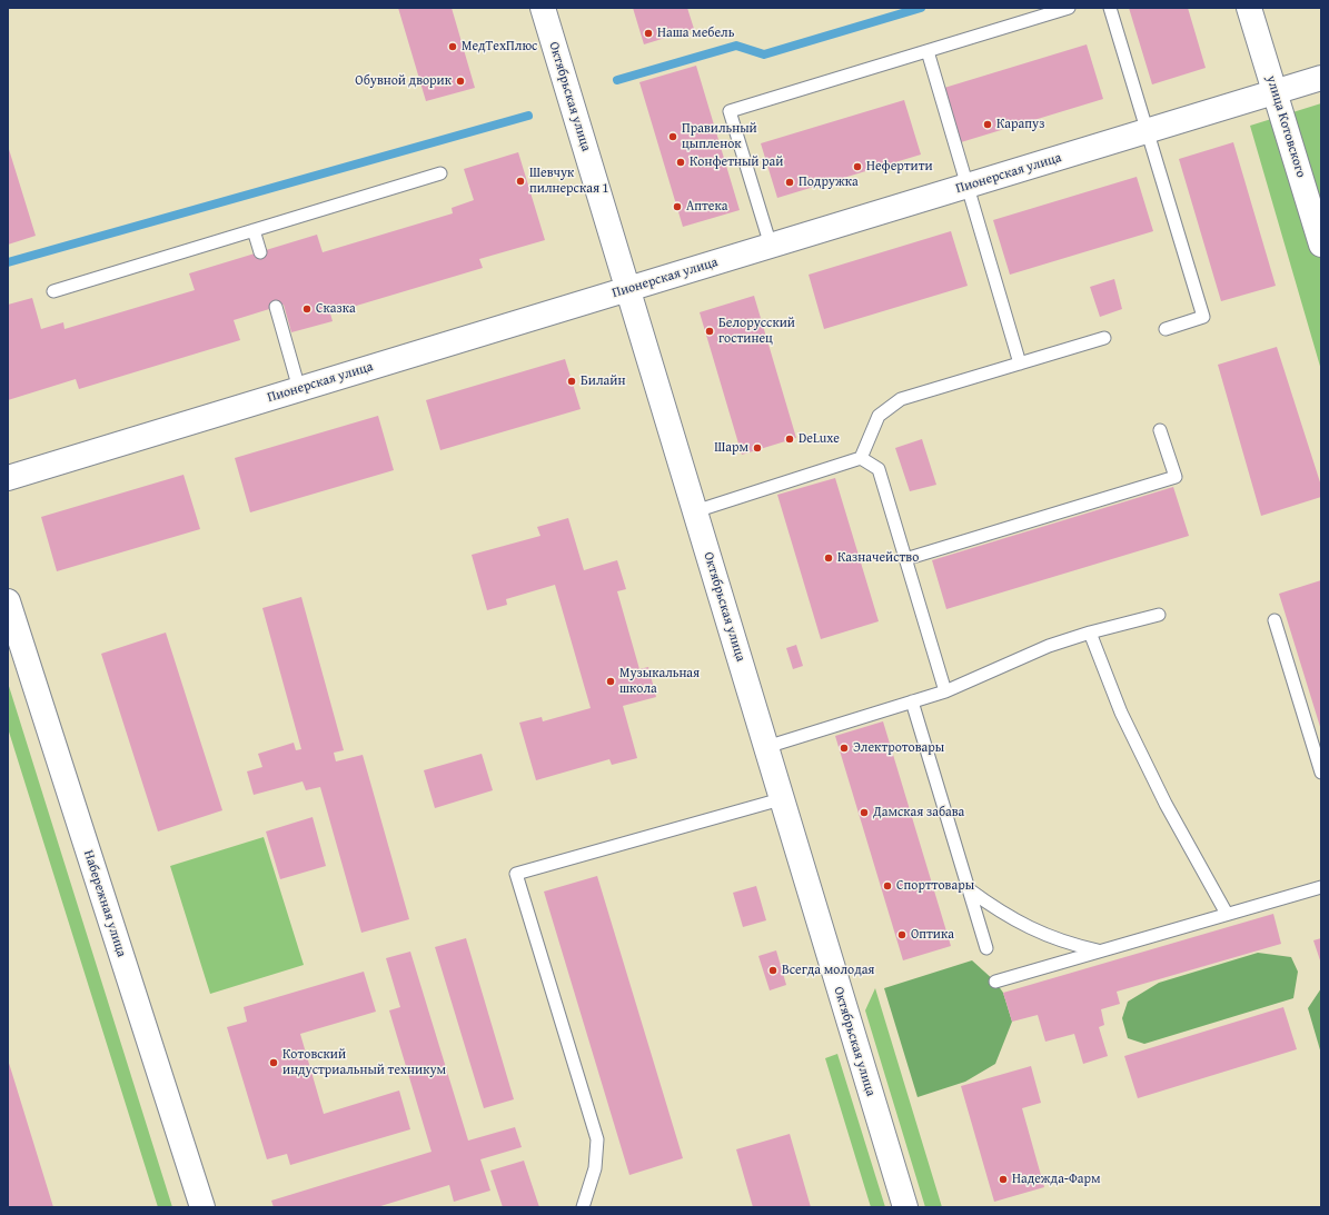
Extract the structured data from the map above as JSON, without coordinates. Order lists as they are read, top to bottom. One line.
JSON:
{"streets":{"street":["Октябрьская улица","улица Котовского","Пионерская улица","Набережная улица"]},"crossings":[["Октябрьская улица","Пионерская улица"],["улица Котовского","Пионерская улица"]],"places":["Наша мебель","МедТехПлюс","Обувной дворик","Карапуз","Правильный цыпленок","Конфетный рай","Нефертити","Шевчук пилнерская 1","Подружка","Аптека","Сказка","Белорусский гостинец","Билайн","DeLuxe","Шарм","Казначейство","Музыкальная школа","Электротовары","Дамская забава","Спорттовары","Оптика","Всегда молодая","Котовский индустриальный техникум","Надежда-Фарм"]}
